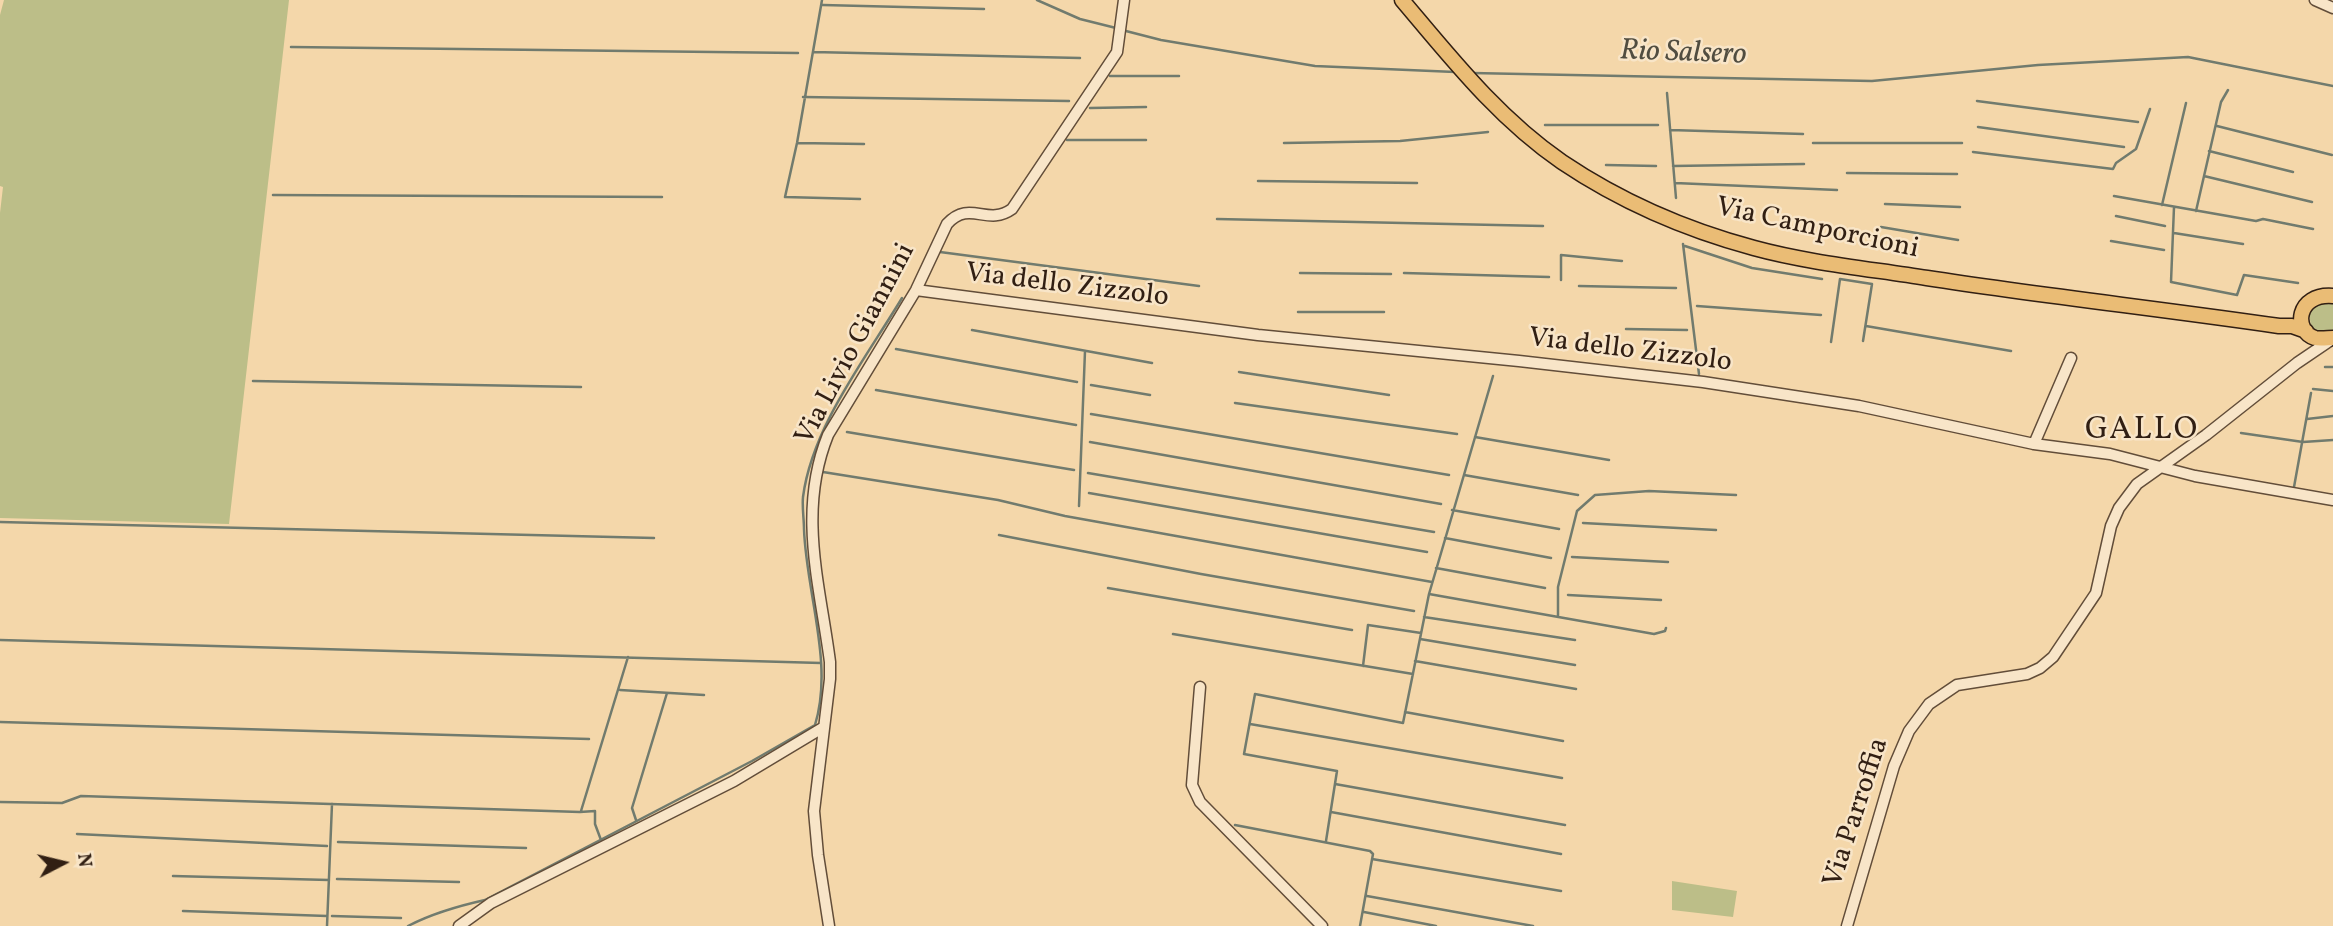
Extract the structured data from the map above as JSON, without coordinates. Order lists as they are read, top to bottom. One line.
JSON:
{"streets":{"main road":["Via Camporcioni"],"street":["Via dello Zizzolo","Via Livio Giannini","Via Parroffia"]},"crossings":[["Via Camporcioni","Via Parroffia"],["Via dello Zizzolo","Via Livio Giannini"],["Via dello Zizzolo","Via Parroffia"]],"districts":["GALLO"],"water":["Rio Salsero"],"north":"right"}
